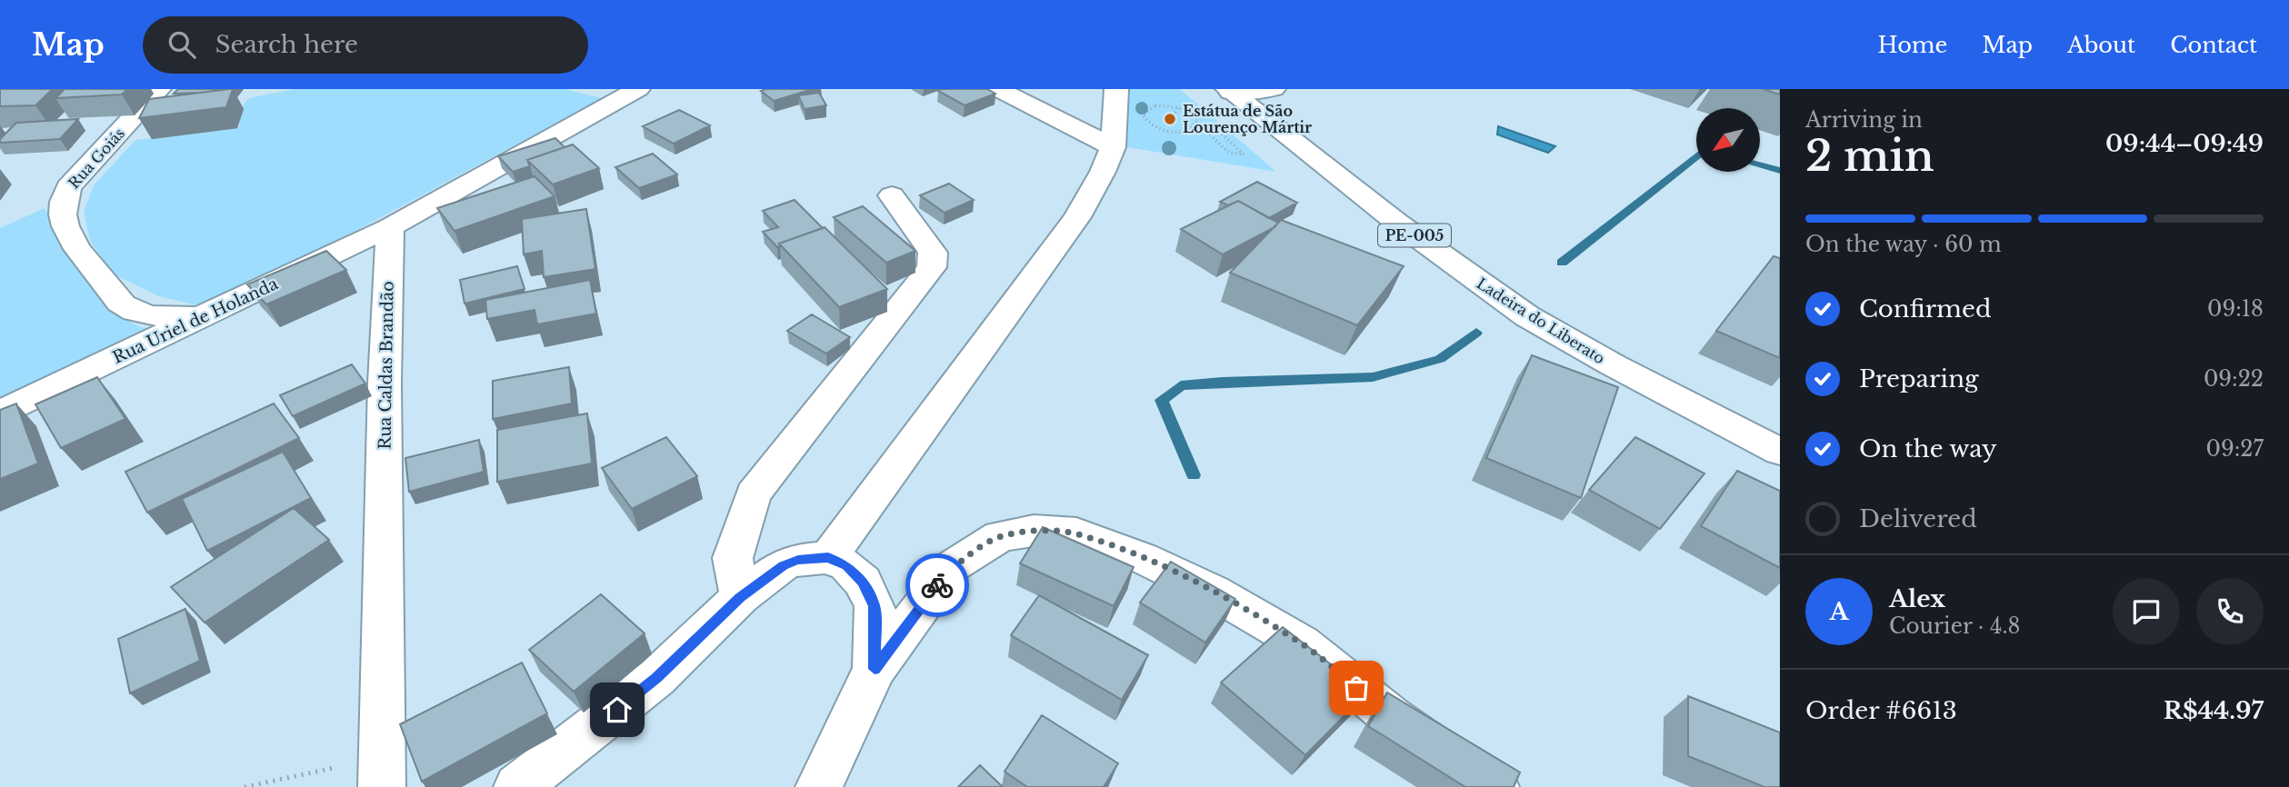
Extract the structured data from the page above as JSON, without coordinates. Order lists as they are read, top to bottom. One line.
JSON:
{"streets":{"street":["Rua Goiás","PE-005","Rua Uriel de Holanda","Ladeira do Liberato","Rua Caldas Brandão"]},"crossings":[["Rua Goiás","Rua Uriel de Holanda"],["Rua Uriel de Holanda","Rua Caldas Brandão"]],"places":["Estátua de São Lourenço Mártir"],"north":"bottom left","page":{"header":"Map","search":"Search here","nav":["Home","Map","About","Contact"],"heading":["2 min","Arriving in","09:44–09:49"],"panel":["Alex","Courier · 4.8","Order #6613","R$44.97"],"bar":"On the way · 60 m","list":[["Confirmed","09:18"],["Preparing","09:22"],["On the way","09:27"],"Delivered"],"round":"A"}}
